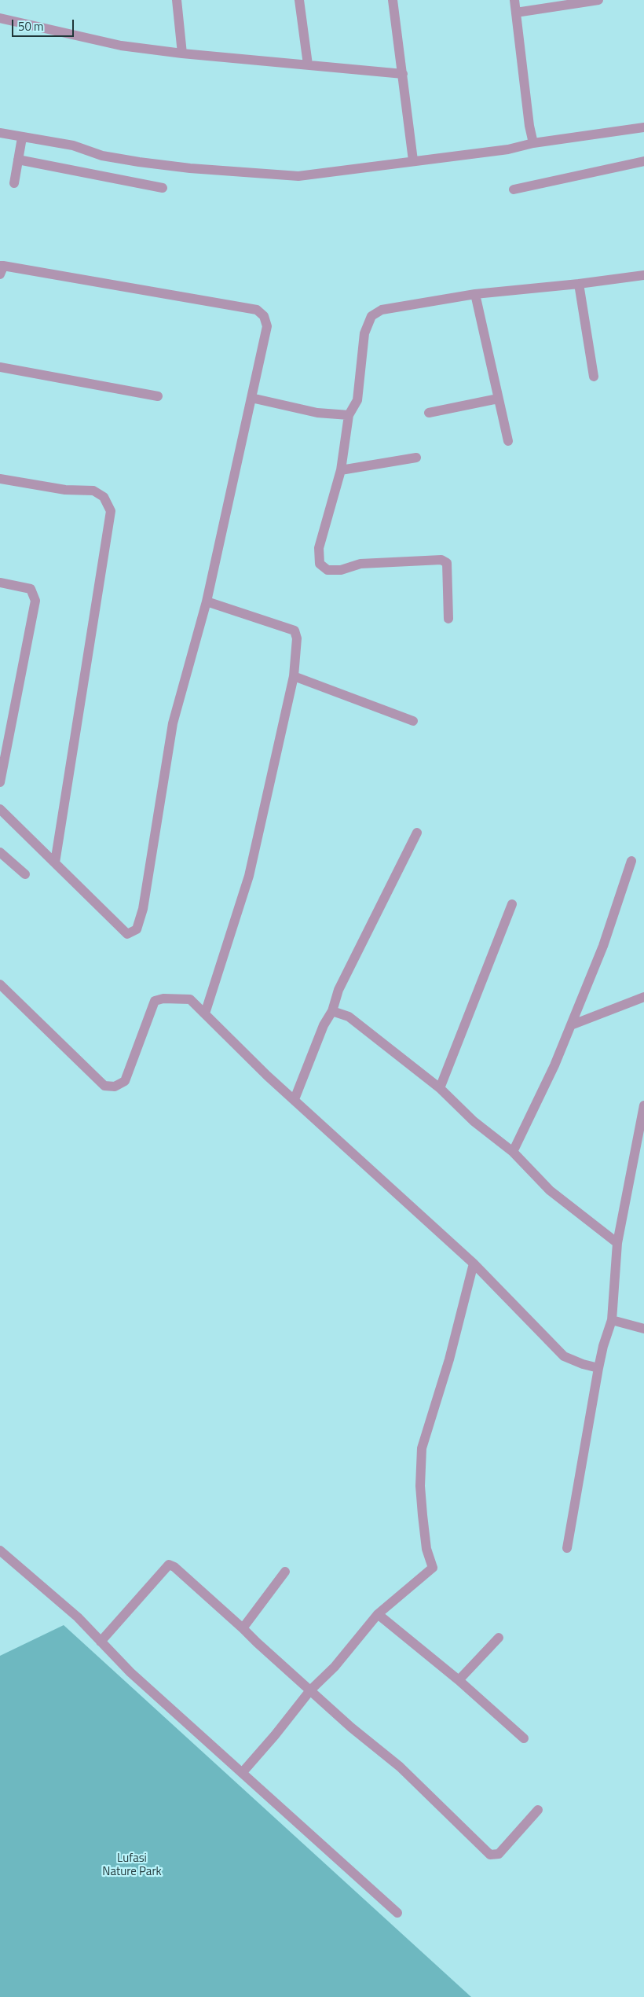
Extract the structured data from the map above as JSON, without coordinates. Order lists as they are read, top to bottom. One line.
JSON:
{"parks":["Lufasi Nature Park"],"scale_bar":"50 m"}
